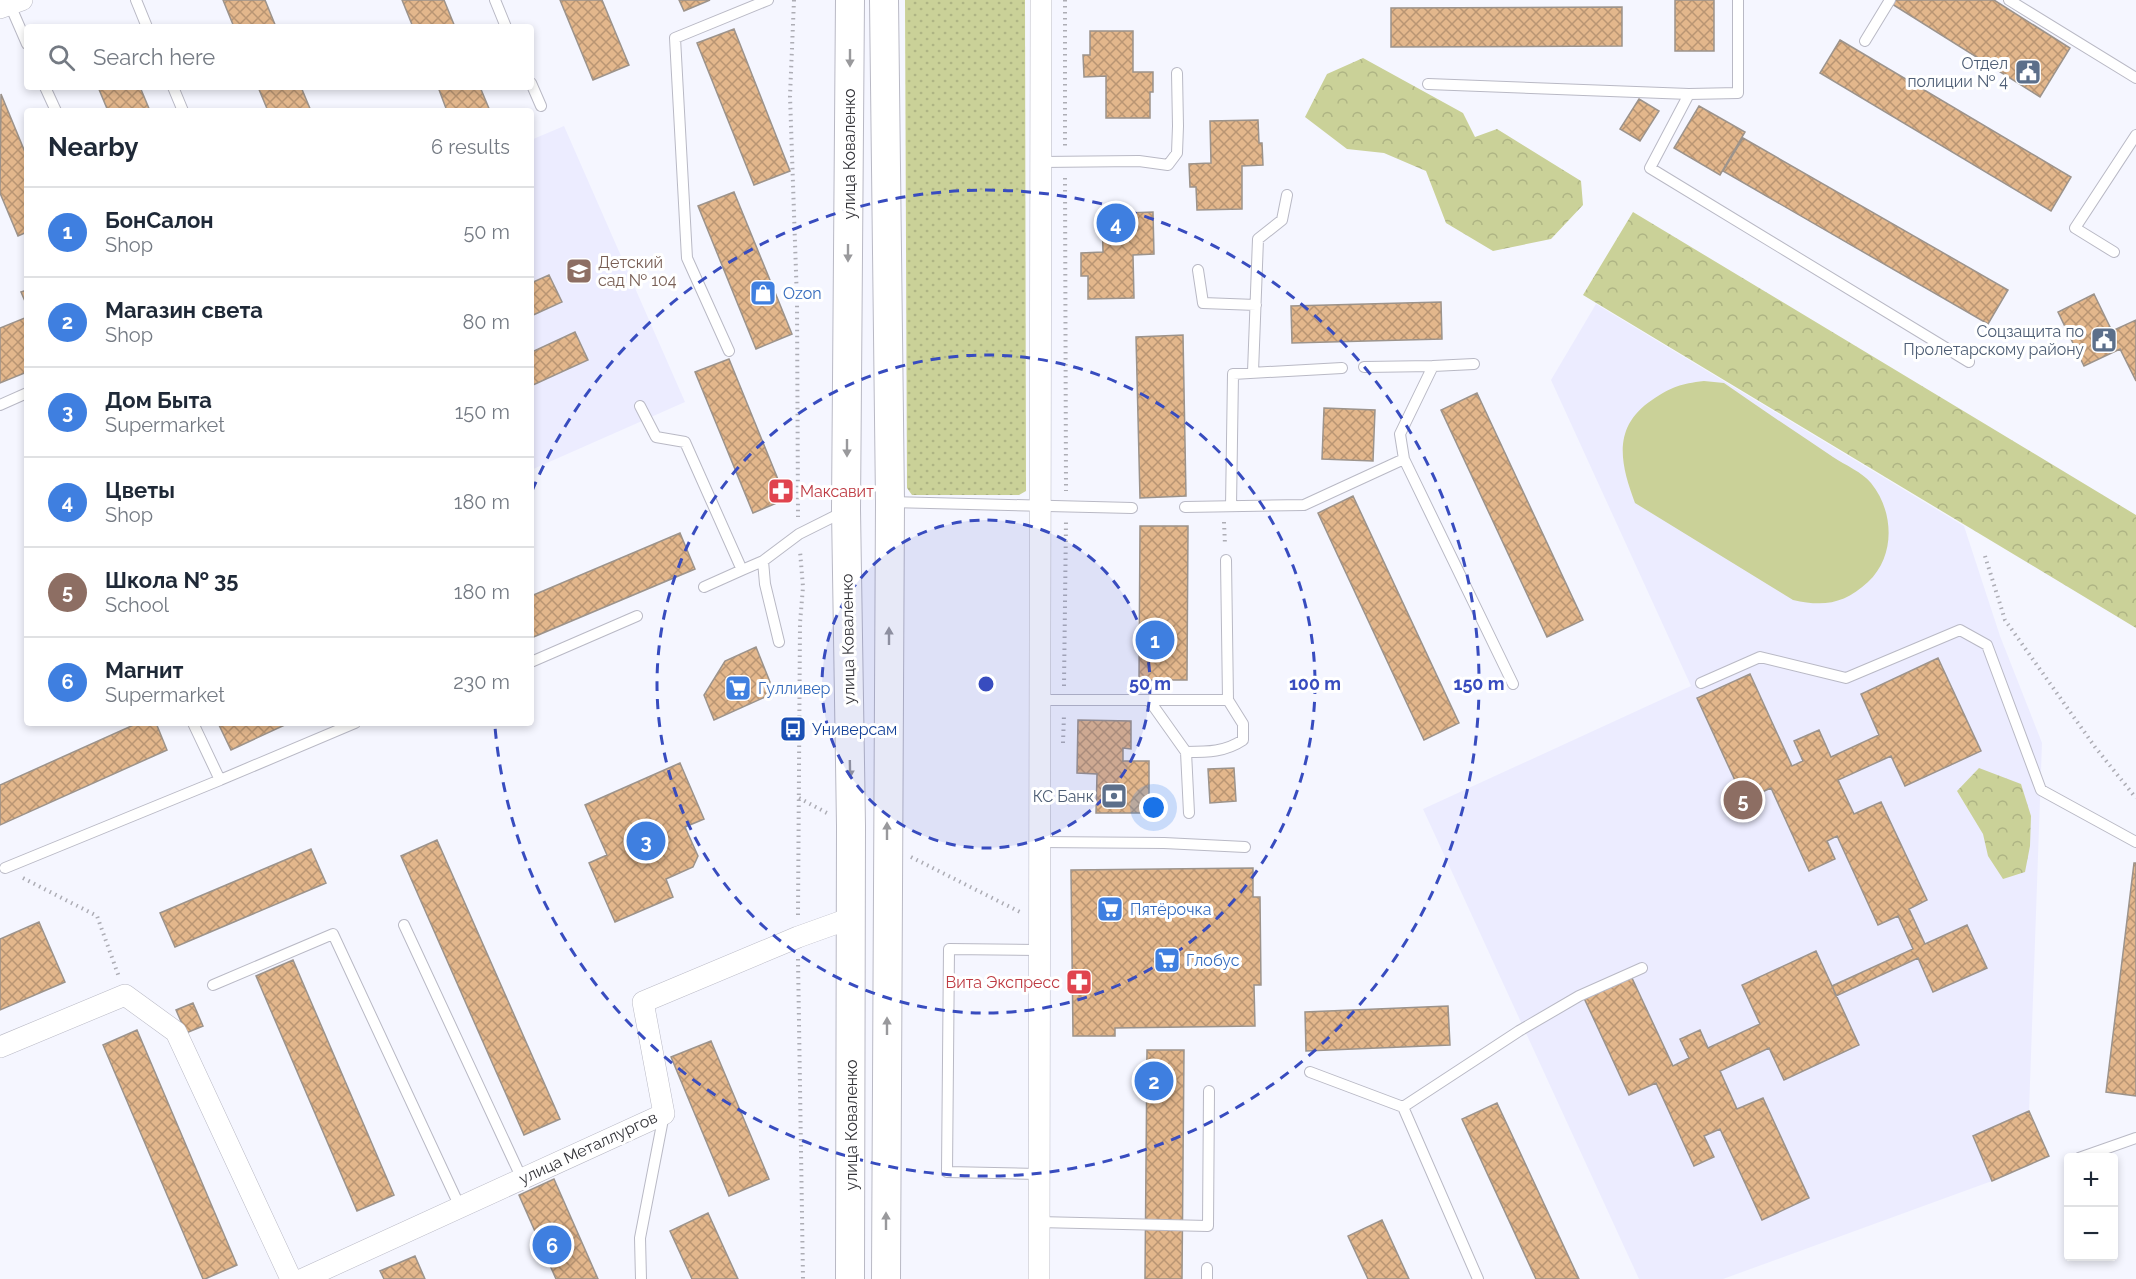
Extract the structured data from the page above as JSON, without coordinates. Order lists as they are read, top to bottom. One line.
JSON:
{"streets":{"main road":["улица Коваленко","улица Металлургов"]},"crossings":[["улица Коваленко","улица Металлургов"]],"places":{"public building":["Отдел полиции № 4","Соцзащита по Пролетарскому району"],"school or university":["Детский сад № 104"],"shop":["Ozon"],"pharmacy":["Максавит","Вита Экспресс"],"supermarket":["Гулливер","Пятёрочка","Глобус"],"bus stop":["Универсам"],"bank":["КС Банк"]},"page":{"search":"Search here","heading":["Nearby","6 results"],"list":[{"mark":"1","name":"БонСалон","note":"Shop","value":"50 m"},{"mark":"2","name":"Магазин света","note":"Shop","value":"80 m"},{"mark":"3","name":"Дом Быта","note":"Supermarket","value":"150 m"},{"mark":"4","name":"Цветы","note":"Shop","value":"180 m"},{"mark":"5","name":"Школа № 35","note":"School","value":"180 m"},{"mark":"6","name":"Магнит","note":"Supermarket","value":"230 m"}],"pins":["4","1","5","3","2","6"],"map_buttons":["+","−"]},"rings":["50 m","100 m","150 m"]}
